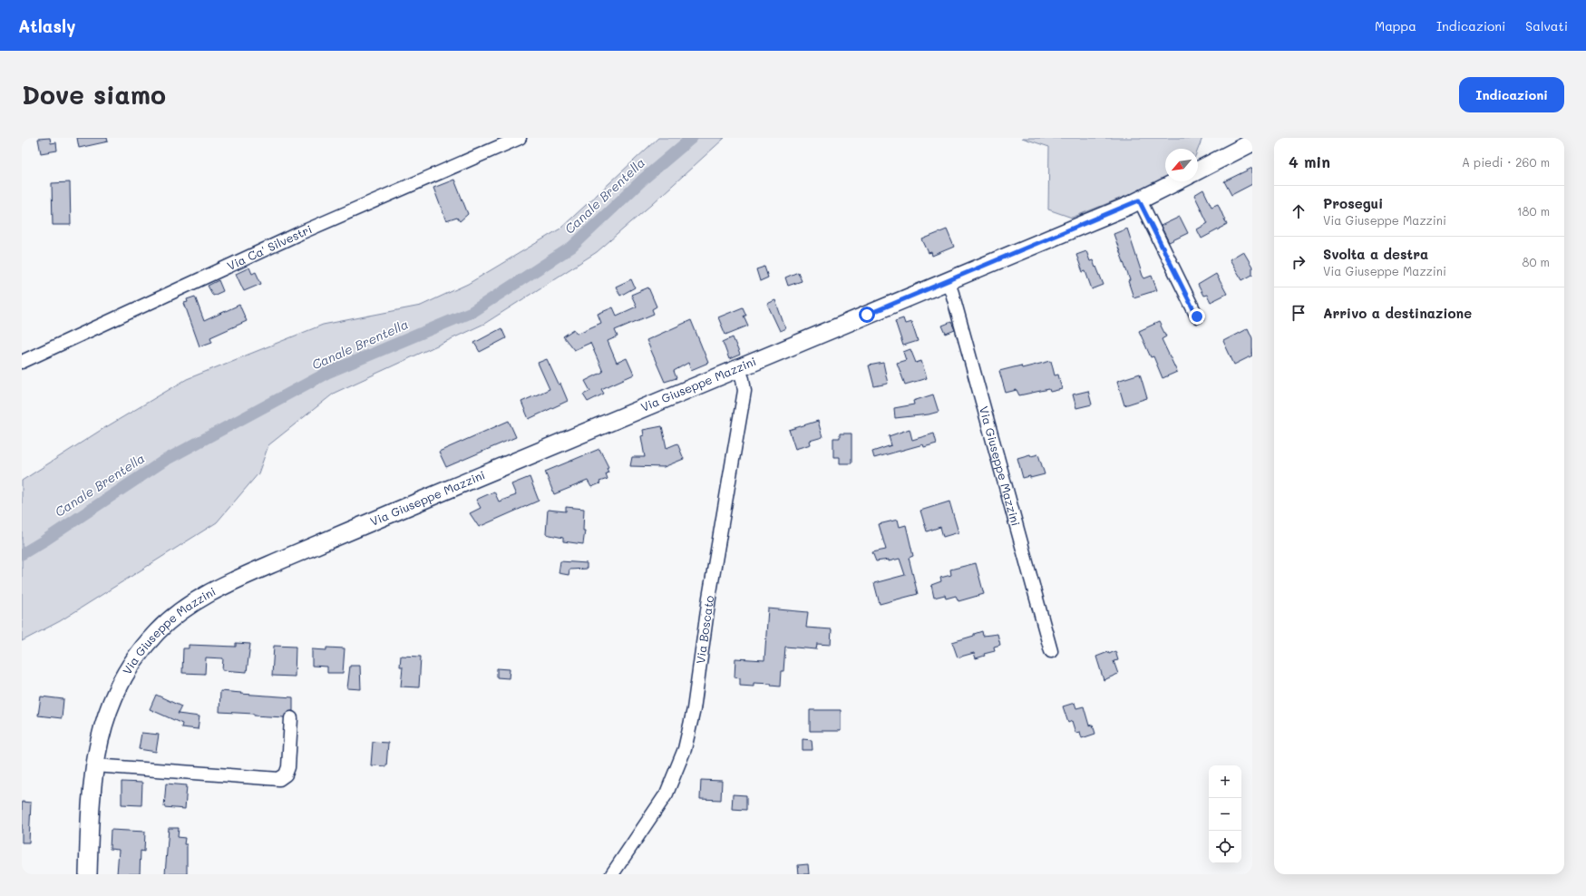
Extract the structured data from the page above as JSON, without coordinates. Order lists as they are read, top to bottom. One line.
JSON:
{"streets":{"main road":["Via Giuseppe Mazzini"],"street":["Via Ca' Silvestri","Via Boscato"]},"crossings":[["Via Giuseppe Mazzini","Via Boscato"]],"water":["Canale Brentella"],"north":"bottom left","page":{"header":"Atlasly","nav":["Mappa","Indicazioni","Salvati"],"buttons":"Indicazioni","title":"Dove siamo","heading":["4 min","A piedi · 260 m"],"list":[["Prosegui","Via Giuseppe Mazzini","180 m"],["Svolta a destra","Via Giuseppe Mazzini","80 m"],"Arrivo a destinazione"],"map_buttons":["+","−"]}}
